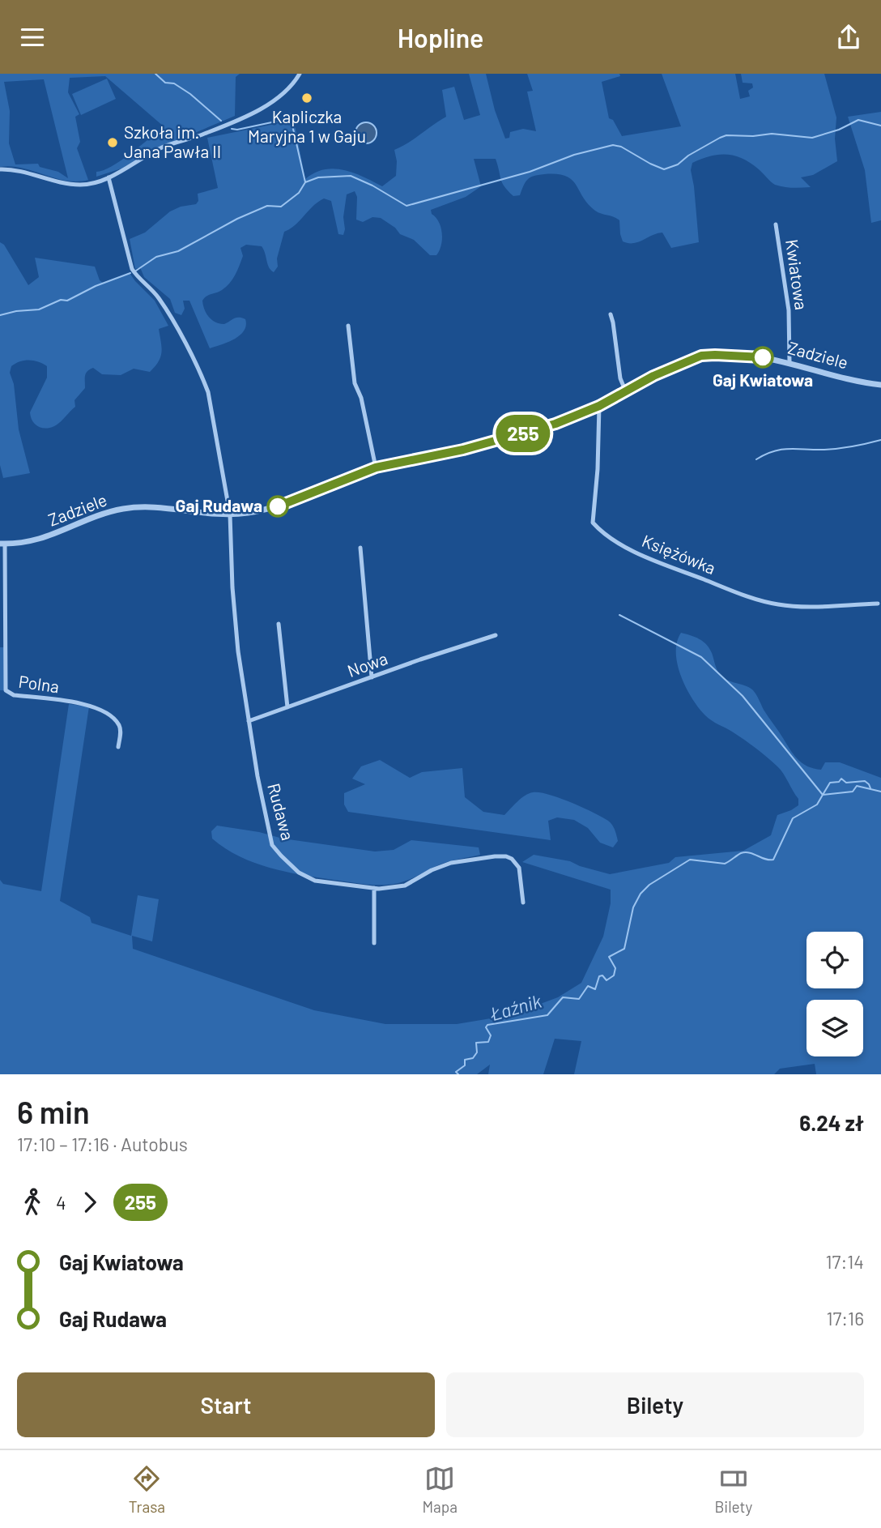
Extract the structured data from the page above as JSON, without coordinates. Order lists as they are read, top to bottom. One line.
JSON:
{"streets":{"street":["Kwiatowa","Zadziele","Księżówka","Nowa","Polna","Rudawa"]},"crossings":[["Kwiatowa","Zadziele"],["Zadziele","Księżówka"],["Zadziele","Polna"],["Zadziele","Rudawa"],["Nowa","Rudawa"]],"water":["Łaźnik"],"places":["Kapliczka Maryjna 1 w Gaju","Szkoła im. Jana Pawła II","Gaj Kwiatowa","Gaj Rudawa"],"lines":["bus line 255"],"page":{"header":"Hopline","on_map":"255","heading":["6 min","17:10 – 17:16 · Autobus","6.24 zł"],"legs":["4","255"],"list":[{"name":"Gaj Kwiatowa","value":"17:14"},{"name":"Gaj Rudawa","value":"17:16"}],"buttons":["Start","Bilety"],"tabs":["Trasa","Mapa","Bilety"]}}
